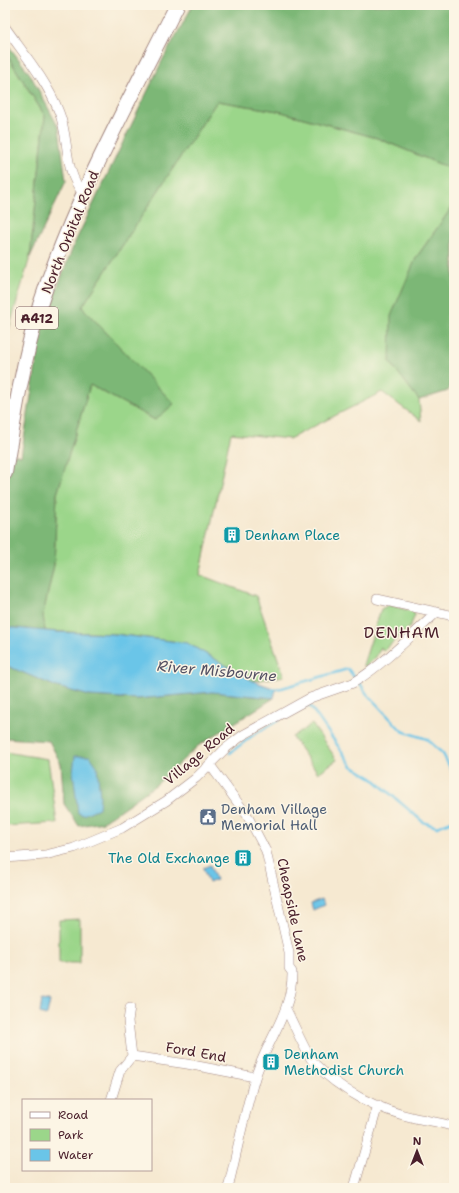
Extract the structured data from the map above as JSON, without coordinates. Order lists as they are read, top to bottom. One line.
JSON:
{"streets":{"main road":["North Orbital Road","A412"],"street":["Village Road","Cheapside Lane","Ford End"]},"crossings":[["Village Road","Cheapside Lane"],["Cheapside Lane","Ford End"]],"districts":["DENHAM"],"water":["River Misbourne"],"places":{"building":["Denham Place","The Old Exchange","Denham Methodist Church"],"public building":["Denham Village Memorial Hall"]},"legend":["Road","Park","Water"],"north":"top"}
